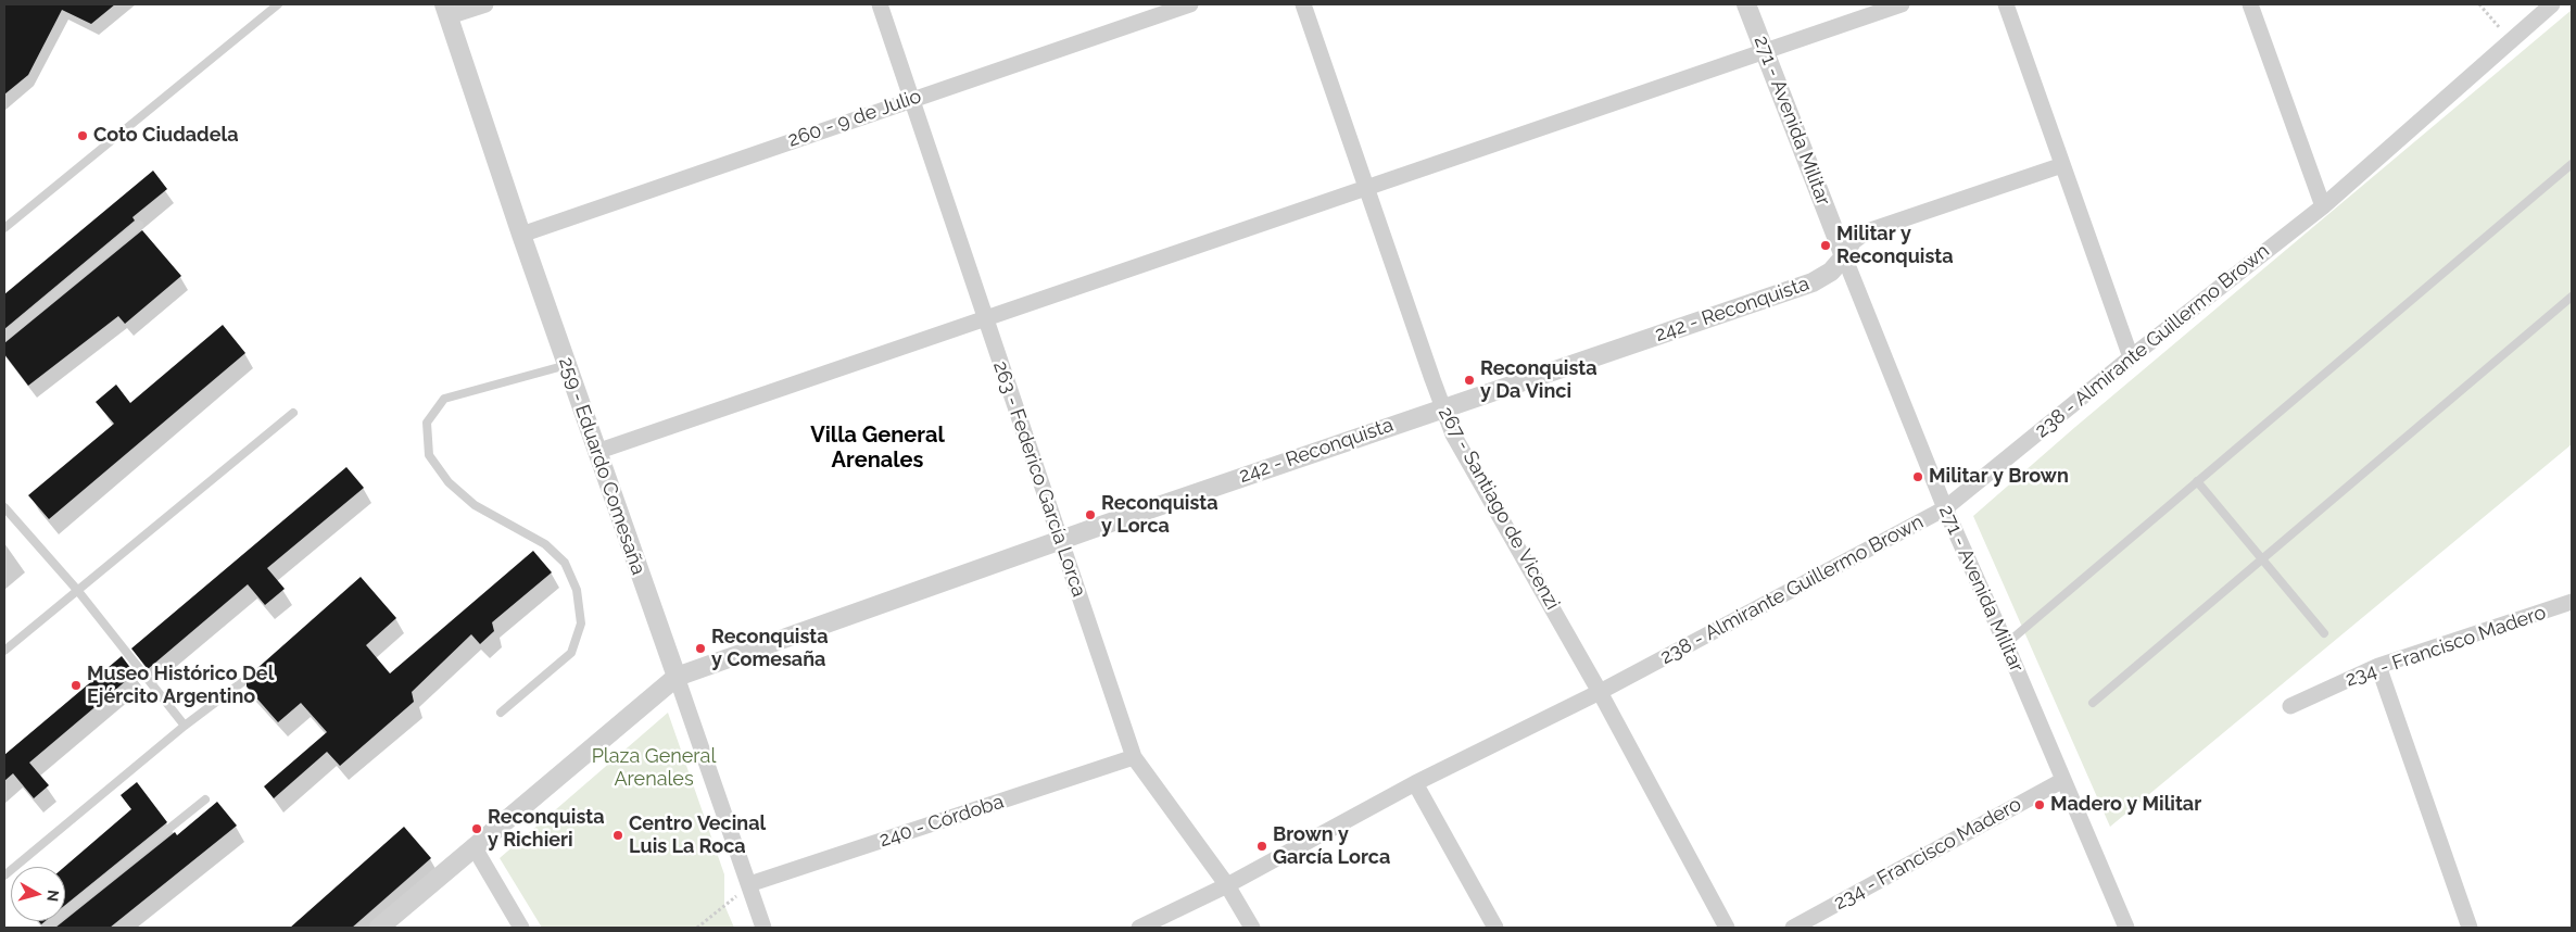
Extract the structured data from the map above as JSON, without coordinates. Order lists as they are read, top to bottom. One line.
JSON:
{"streets":{"street":["260 - 9 de Julio","271 - Avenida Militar","242 - Reconquista","238 - Almirante Guillermo Brown","259 - Eduardo Comesaña","263 - Federico García Lorca","267 - Santiago de Vicenzi","234 - Francisco Madero","240 - Córdoba"]},"crossings":[["260 - 9 de Julio","259 - Eduardo Comesaña"],["260 - 9 de Julio","263 - Federico García Lorca"],["271 - Avenida Militar","242 - Reconquista"],["271 - Avenida Militar","238 - Almirante Guillermo Brown"],["271 - Avenida Militar","234 - Francisco Madero"],["242 - Reconquista","259 - Eduardo Comesaña"],["242 - Reconquista","263 - Federico García Lorca"],["242 - Reconquista","267 - Santiago de Vicenzi"],["238 - Almirante Guillermo Brown","263 - Federico García Lorca"],["238 - Almirante Guillermo Brown","267 - Santiago de Vicenzi"],["259 - Eduardo Comesaña","240 - Córdoba"],["263 - Federico García Lorca","240 - Córdoba"]],"districts":["Villa General Arenales"],"parks":["Plaza General Arenales"],"places":["Coto Ciudadela","Militar y Reconquista","Reconquista y Da Vinci","Militar y Brown","Reconquista y Lorca","Reconquista y Comesaña","Museo Histórico Del Ejército Argentino","Madero y Militar","Reconquista y Richieri","Centro Vecinal Luis La Roca","Brown y García Lorca"],"north":"right"}
